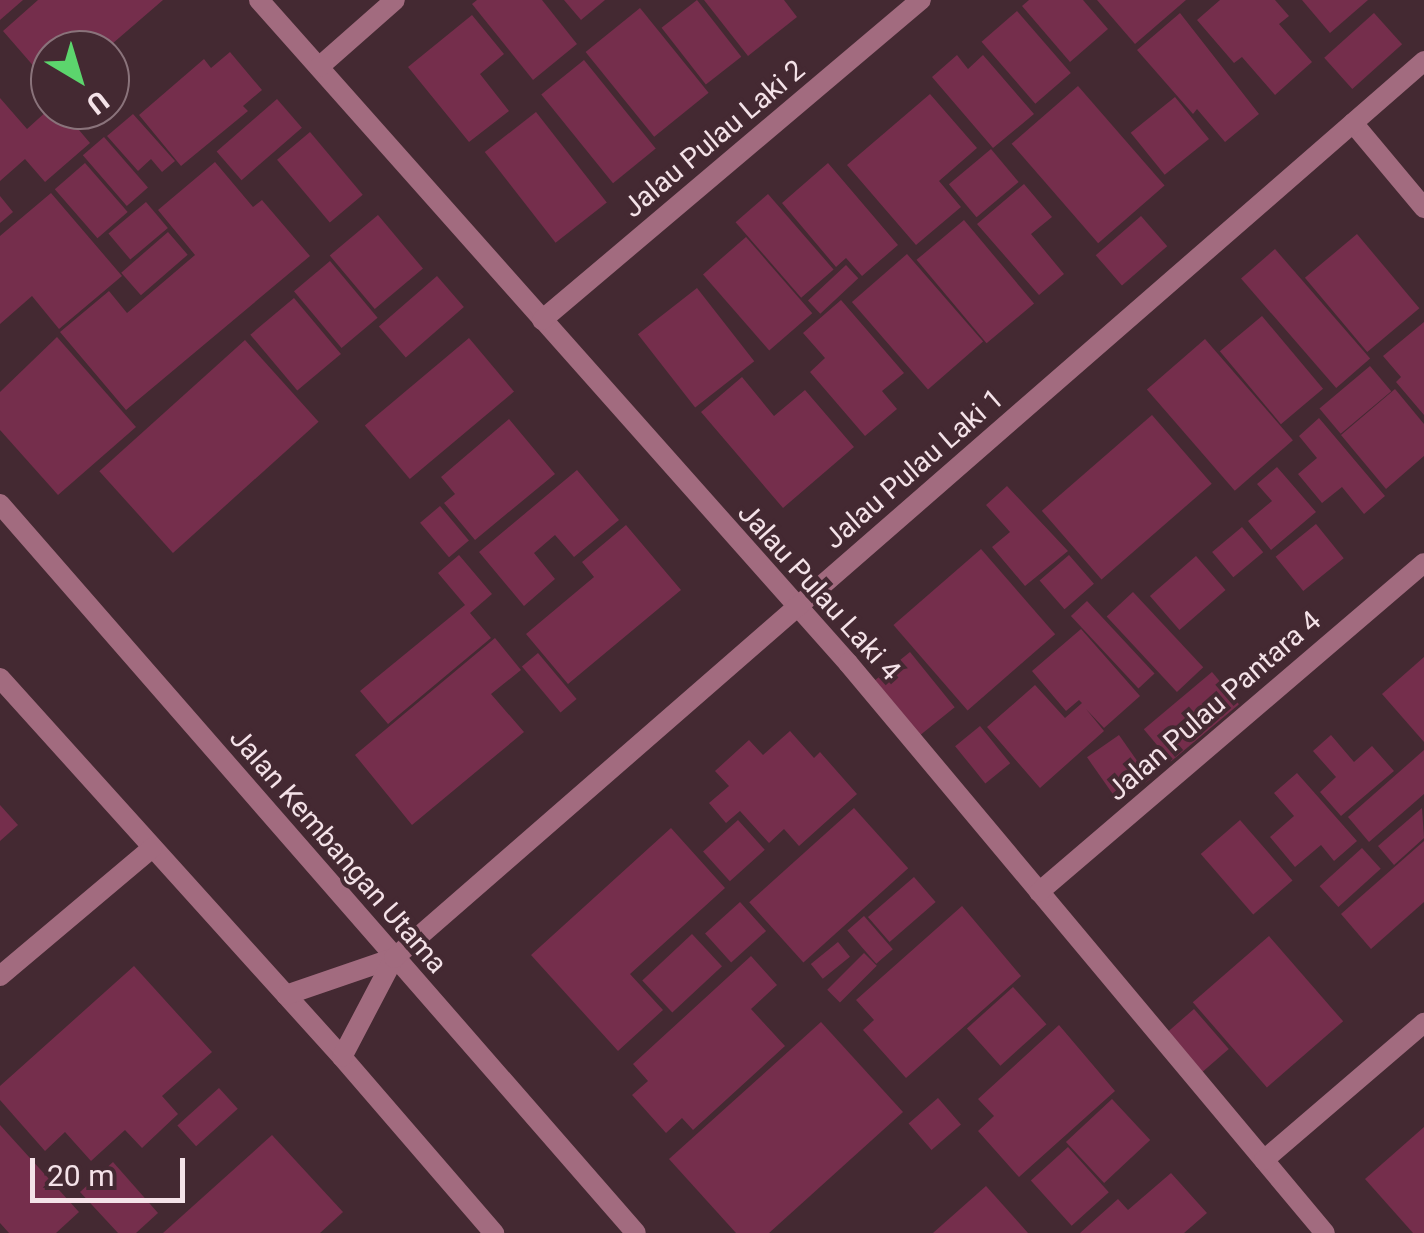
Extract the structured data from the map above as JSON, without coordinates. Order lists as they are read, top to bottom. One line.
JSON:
{"streets":{"street":["Jalau Pulau Laki 2","Jalau Pulau Laki 1","Jalau Pulau Laki 4","Jalan Pulau Pantara 4","Jalan Kembangan Utama"]},"crossings":[["Jalau Pulau Laki 2","Jalau Pulau Laki 4"],["Jalau Pulau Laki 1","Jalau Pulau Laki 4"],["Jalau Pulau Laki 1","Jalan Kembangan Utama"],["Jalau Pulau Laki 4","Jalan Pulau Pantara 4"]],"scale_bar":"20 m","north":"bottom right"}
